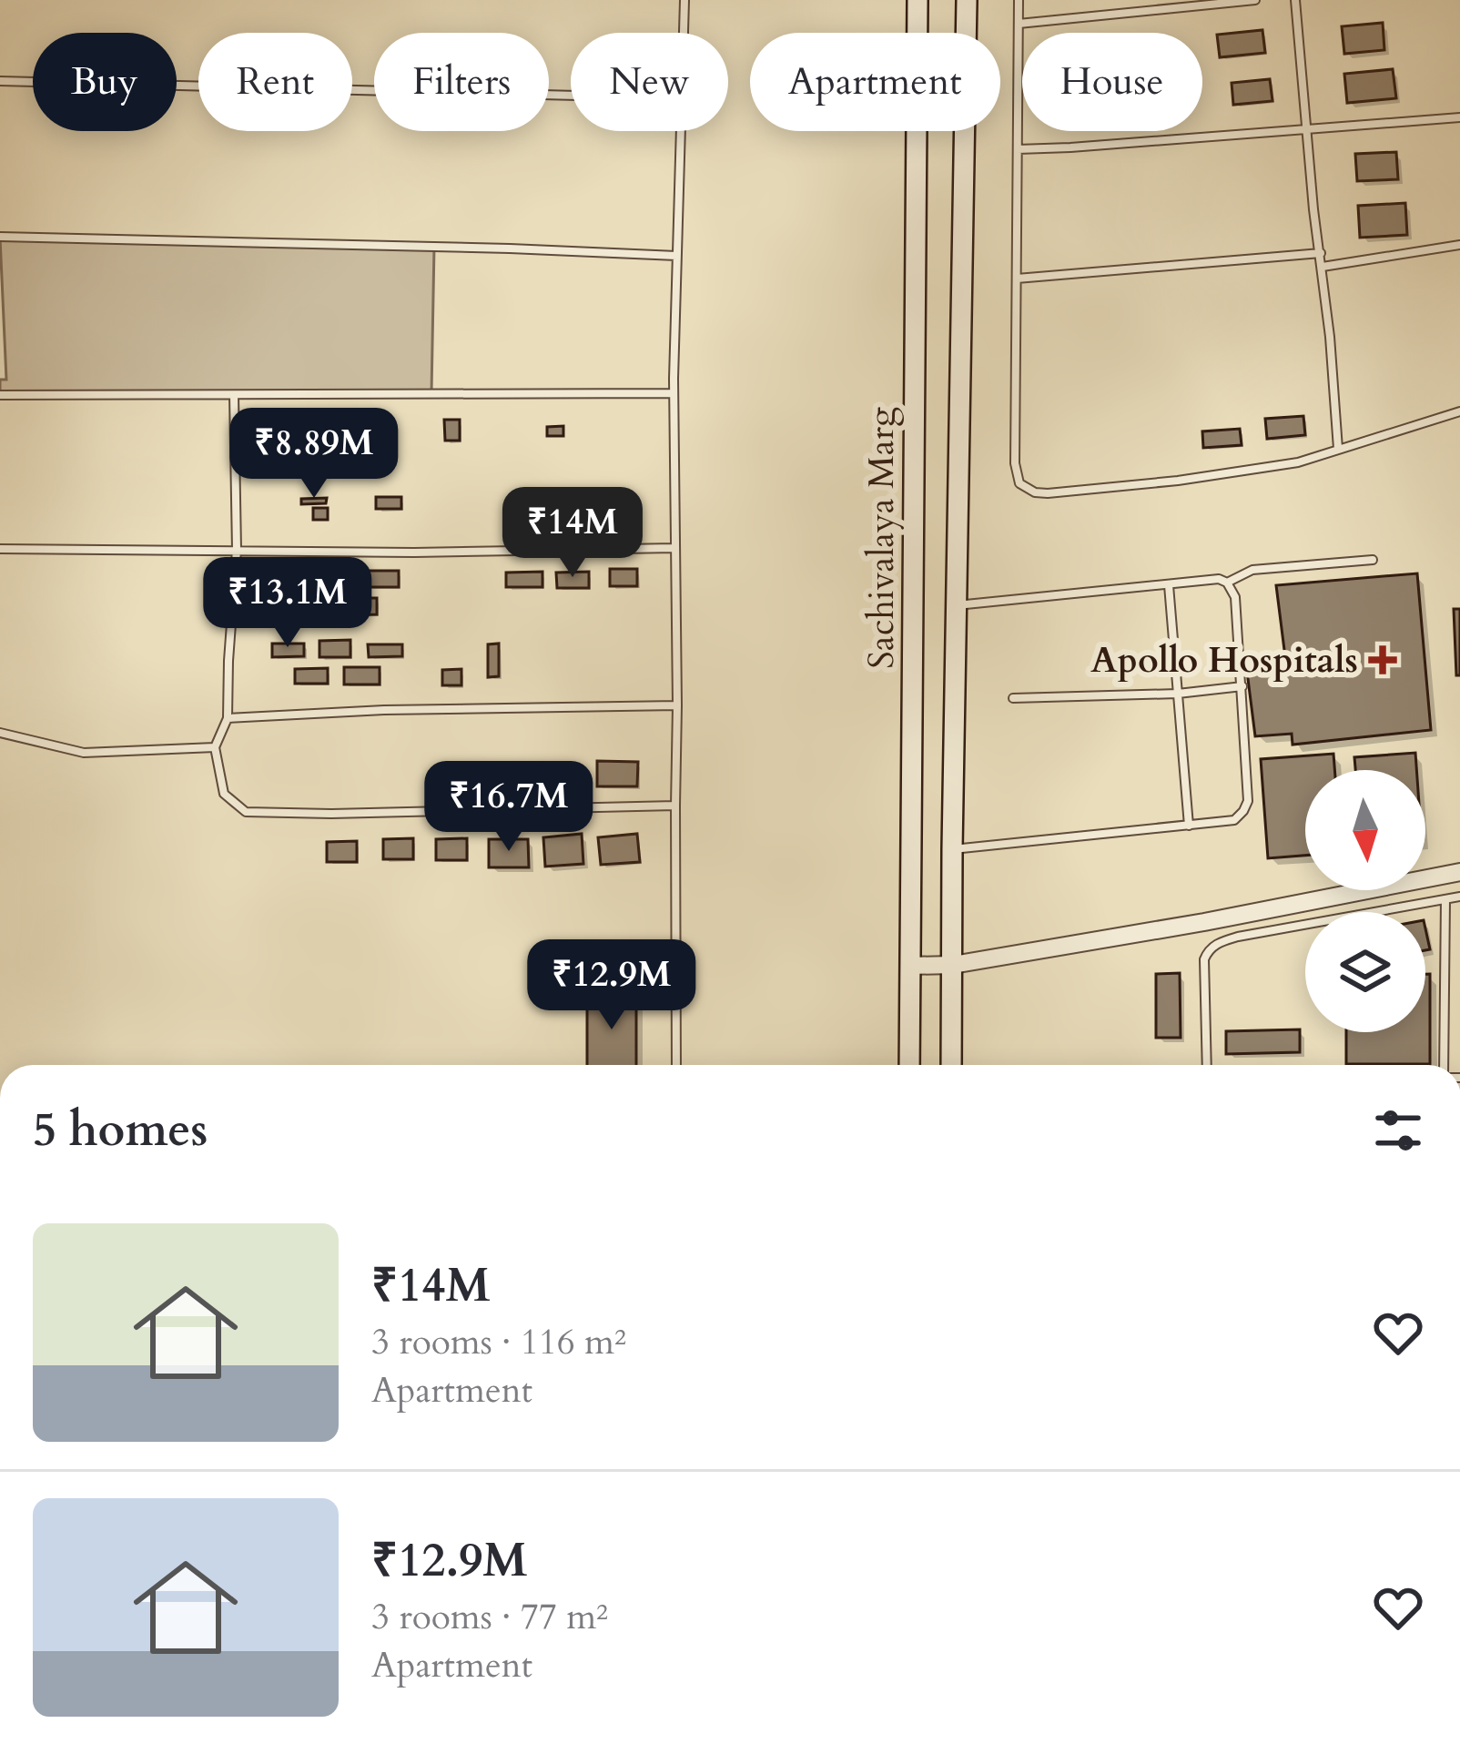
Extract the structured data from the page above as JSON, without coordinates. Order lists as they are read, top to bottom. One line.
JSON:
{"streets":{"main road":["Sachivalaya Marg"]},"places":{"health":["Apollo Hospitals"]},"north":"bottom","page":{"chip":["Buy","Rent","Filters","New","Apartment","House"],"price":["₹8.89M","₹14M","₹13.1M","₹16.7M","₹12.9M"],"heading":"5 homes","list":[{"name":"₹14M","note":"3 rooms · 116 m² · Apartment"},{"name":"₹12.9M","note":"3 rooms · 77 m² · Apartment"}]}}
